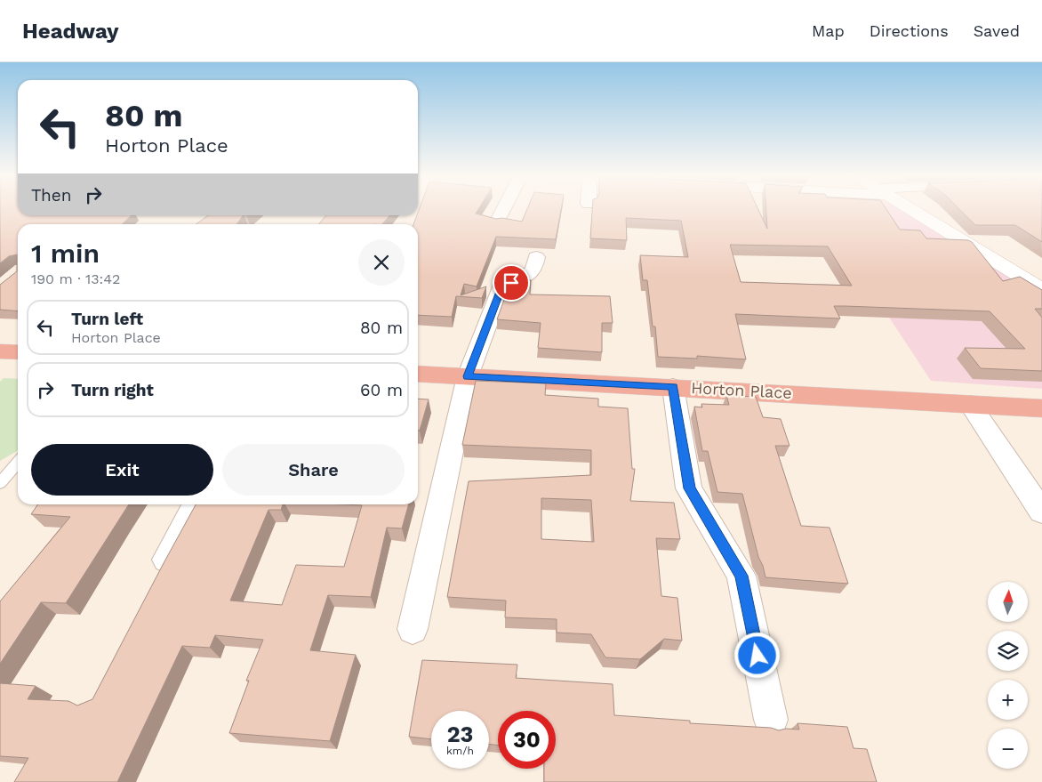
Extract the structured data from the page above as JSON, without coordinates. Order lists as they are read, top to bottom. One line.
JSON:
{"streets":{"highway":["Horton Place"]},"north":"top","page":{"header":"Headway","nav":["Map","Directions","Saved"],"turn":["80 m","Horton Place"],"then":"Then","heading":["1 min","190 m · 13:42"],"list":[{"name":"Turn left","note":"Horton Place","value":"80 m"},{"name":"Turn right","value":"60 m"}],"buttons":["Exit","Share"],"map_buttons":["+","−"],"speed":"23 km/h","limit":"30"}}
